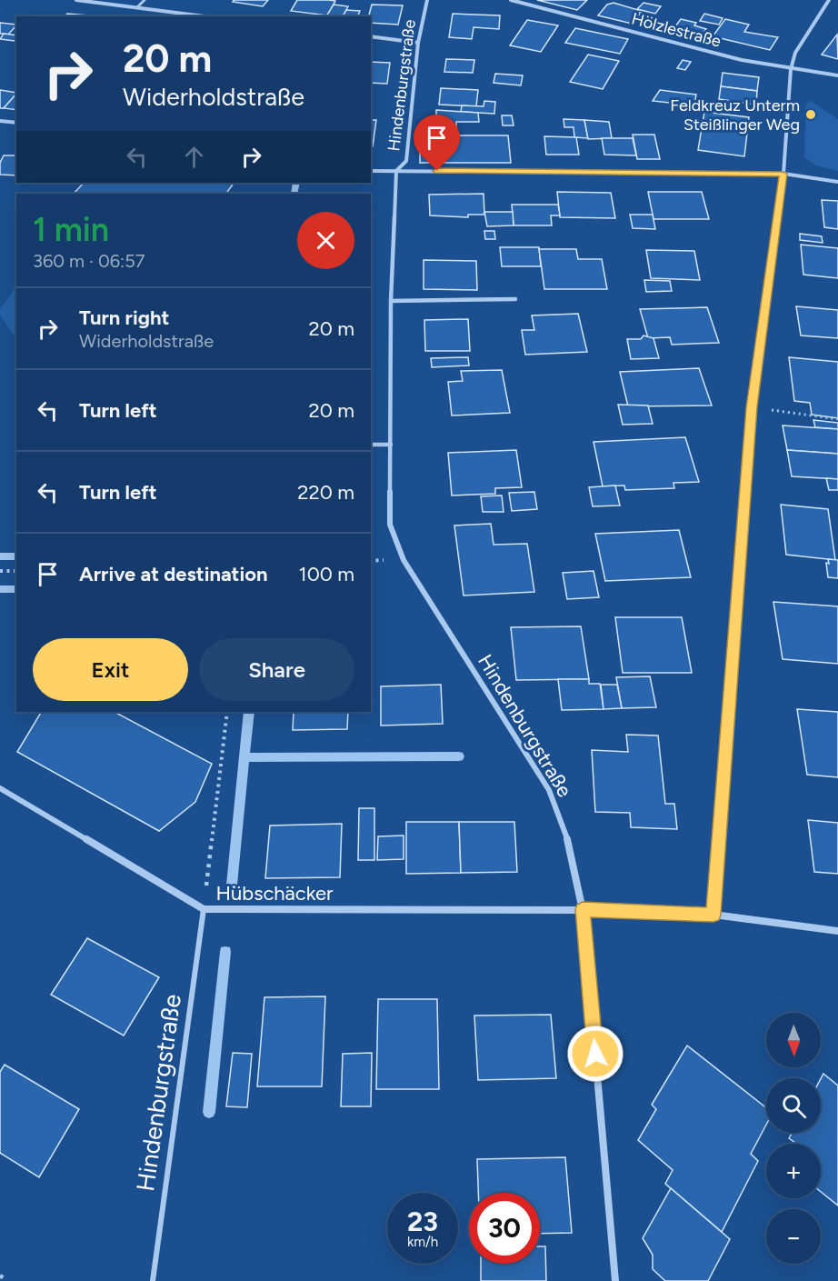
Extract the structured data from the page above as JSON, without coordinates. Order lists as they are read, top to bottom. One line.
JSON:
{"streets":{"street":["Hölzlestraße","Hindenburgstraße","Hübschäcker"]},"crossings":[["Hindenburgstraße","Hübschäcker"]],"places":["Feldkreuz Unterm Steißlinger Weg"],"north":"bottom","page":{"turn":["20 m","Widerholdstraße"],"heading":["1 min","360 m · 06:57"],"list":[{"name":"Turn right","note":"Widerholdstraße","value":"20 m"},{"name":"Turn left","value":"20 m"},{"name":"Turn left","value":"220 m"},{"name":"Arrive at destination","value":"100 m"}],"buttons":["Exit","Share"],"map_buttons":["+","−"],"speed":"23 km/h","limit":"30"}}
